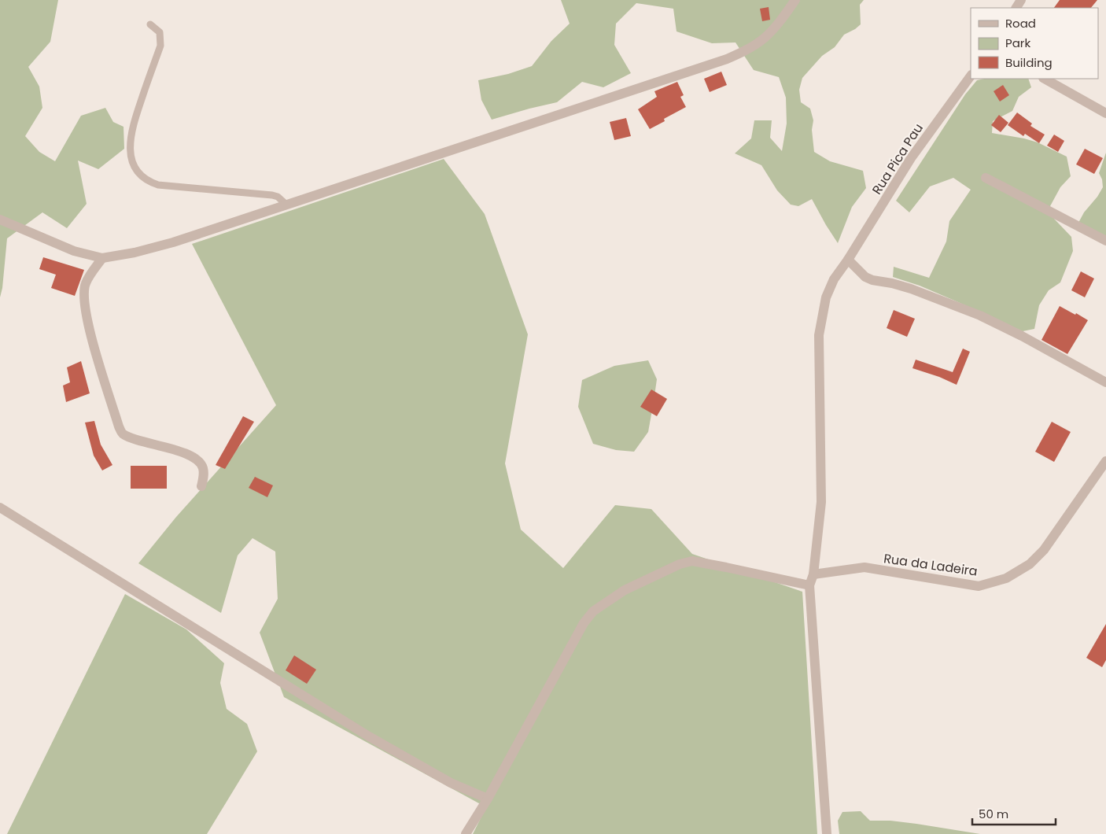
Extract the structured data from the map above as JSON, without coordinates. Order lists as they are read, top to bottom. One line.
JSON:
{"streets":{"street":["Rua Pica Pau","Rua da Ladeira"]},"crossings":[["Rua Pica Pau","Rua da Ladeira"]],"legend":["Road","Park","Building"],"scale_bar":"50 m"}
